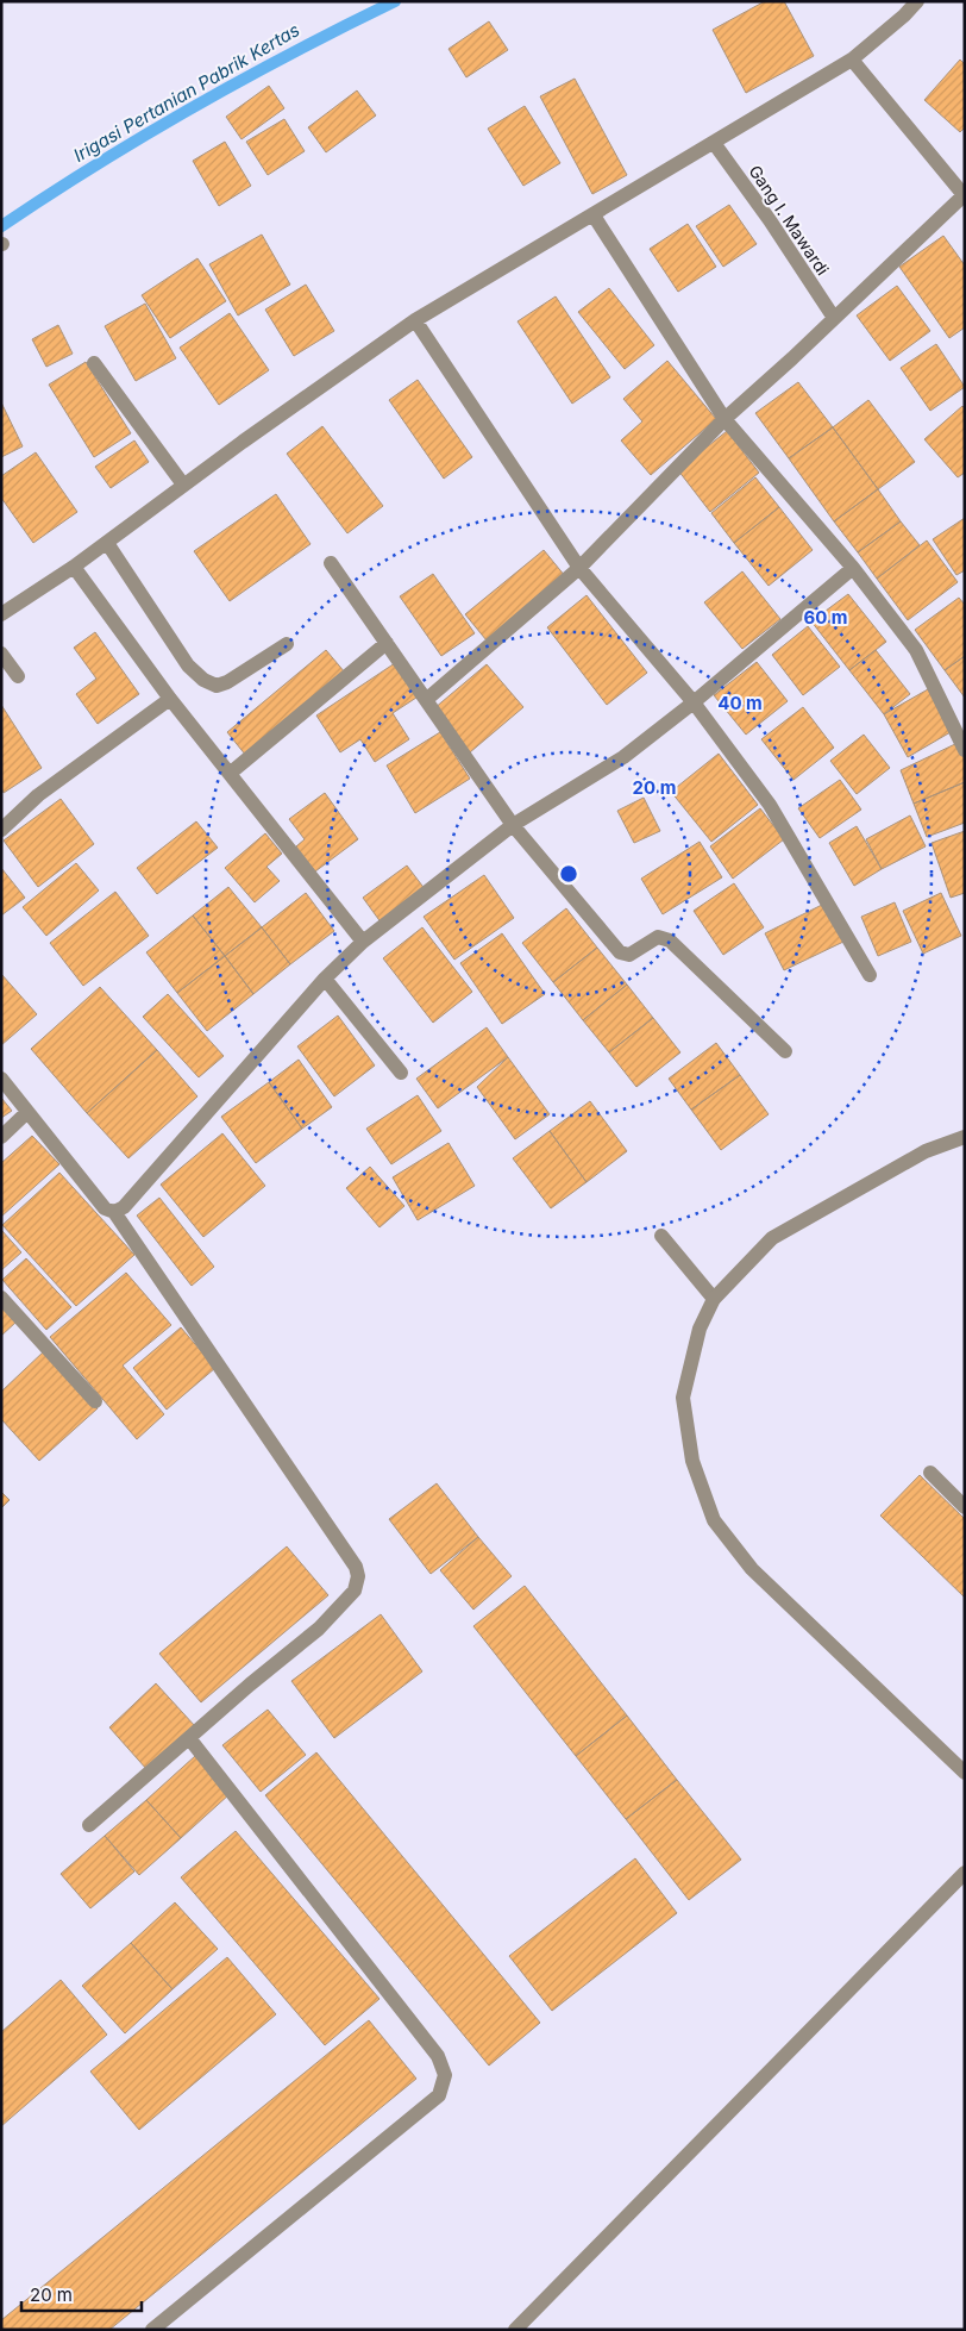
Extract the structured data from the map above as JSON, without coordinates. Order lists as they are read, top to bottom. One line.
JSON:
{"streets":{"street":["Gang I. Mawardi"]},"water":["Irigasi Pertanian Pabrik Kertas"],"scale_bar":"20 m","rings":["60 m","40 m","20 m"]}
